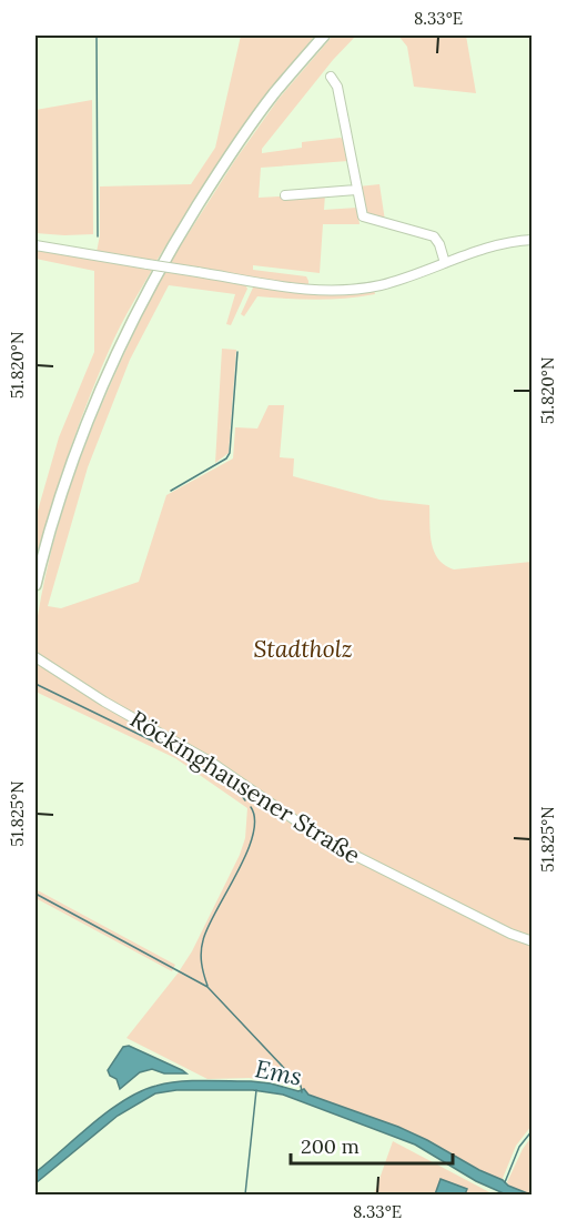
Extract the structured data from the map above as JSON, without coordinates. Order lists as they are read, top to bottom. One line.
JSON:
{"streets":{"street":["Röckinghausener Straße"]},"water":["Ems"],"parks":["Stadtholz"],"scale_bar":"200 m","coordinates":["8.33°E","51.820°N","51.825°N"]}
